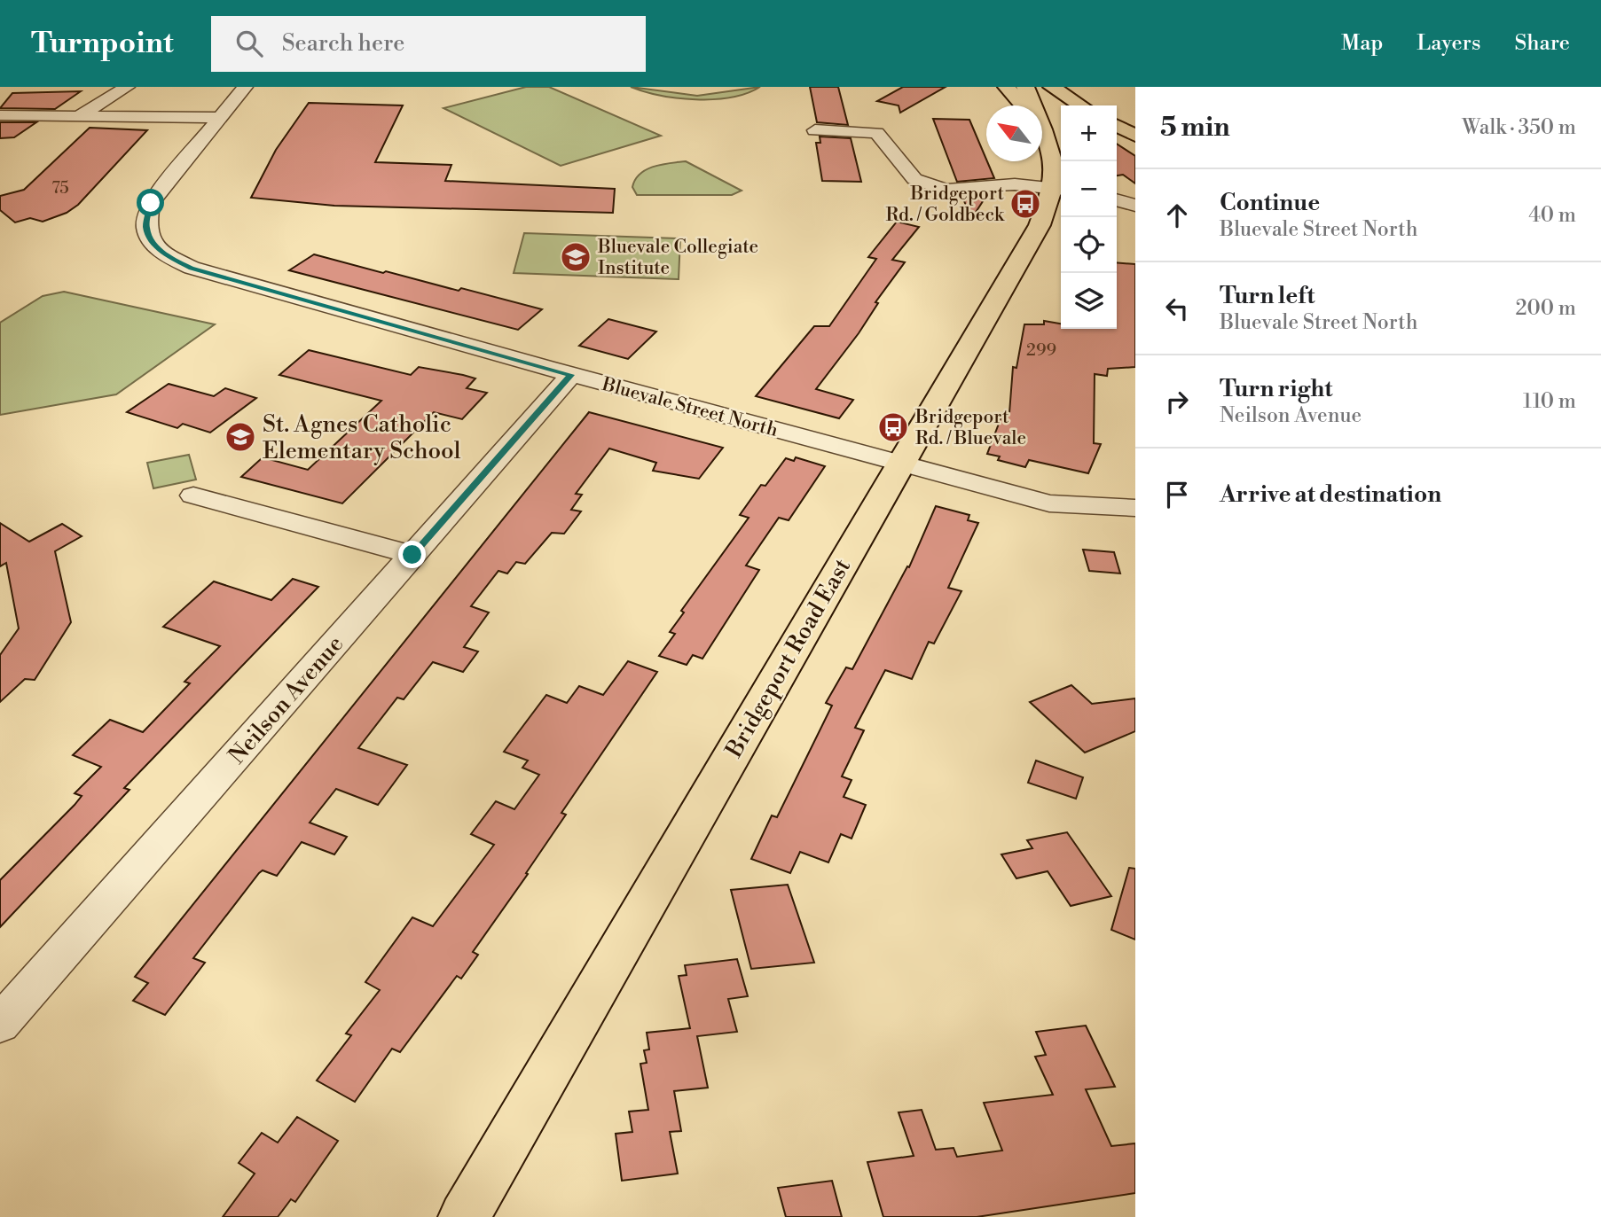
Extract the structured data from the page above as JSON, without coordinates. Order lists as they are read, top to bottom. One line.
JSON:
{"streets":{"main road":["Bridgeport Road East"],"street":["Bluevale Street North","Neilson Avenue"]},"crossings":[["Bluevale Street North","Bridgeport Road East"],["Bluevale Street North","Neilson Avenue"]],"places":{"bus stop":["Bridgeport Rd. / Goldbeck","Bridgeport Rd. / Bluevale"],"school or university":["Bluevale Collegiate Institute","St. Agnes Catholic Elementary School"]},"house_numbers":["75","299"],"north":"top left","page":{"header":"Turnpoint","search":"Search here","nav":["Map","Layers","Share"],"heading":["5 min","Walk · 350 m"],"map_buttons":["+","−"],"list":[["Continue","Bluevale Street North","40 m"],["Turn left","Bluevale Street North","200 m"],["Turn right","Neilson Avenue","110 m"],"Arrive at destination"]}}
